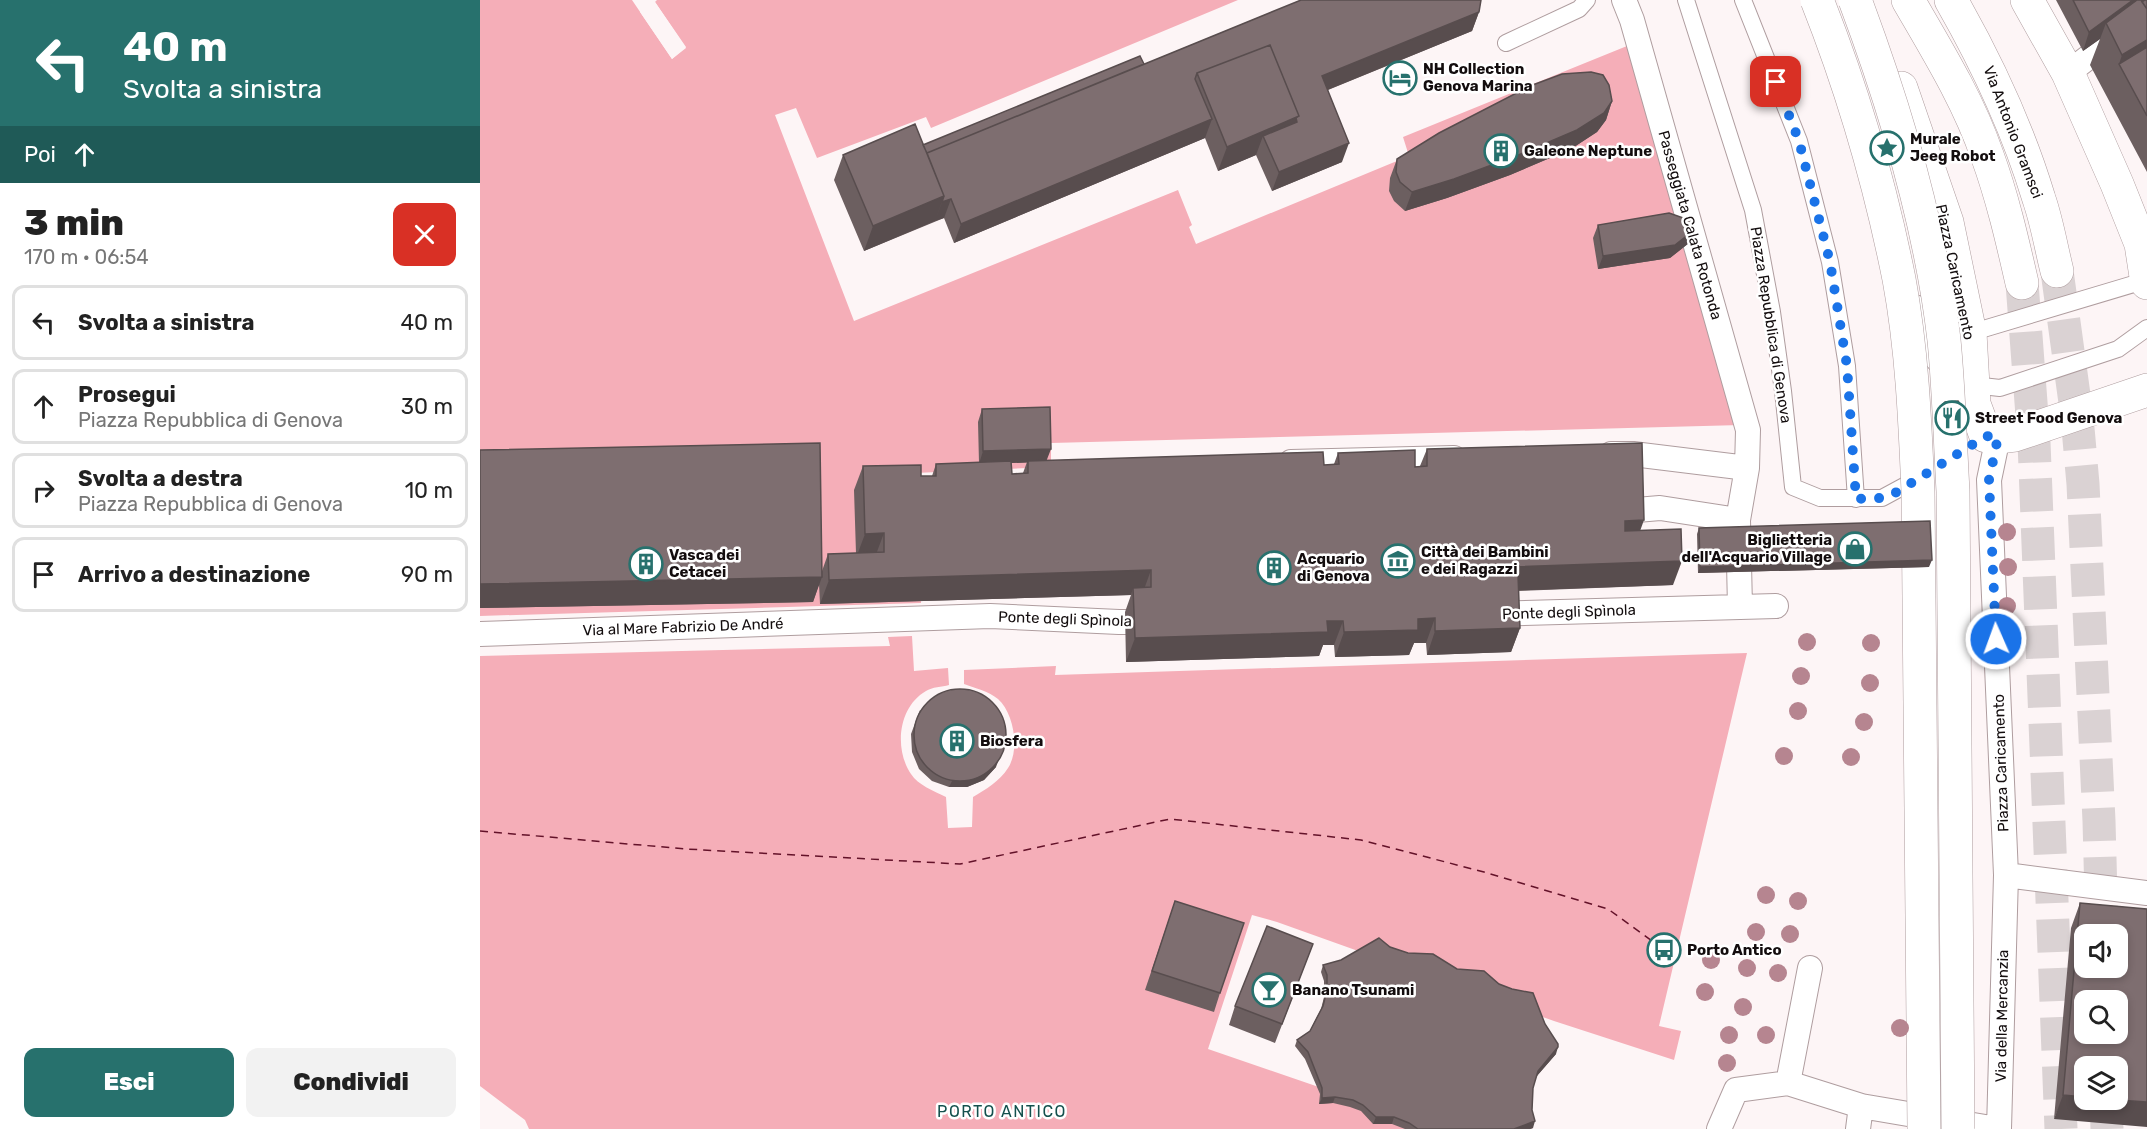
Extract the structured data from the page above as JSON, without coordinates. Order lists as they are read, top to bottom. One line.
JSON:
{"streets":{"main road":["Via Antonio Gramsci","Piazza Caricamento"],"street":["Passeggiata Calata Rotonda","Ponte degli Spìnola","Via al Mare Fabrizio De André","Via della Mercanzia"],"lane":["Piazza Repubblica di Genova"]},"crossings":[["Passeggiata Calata Rotonda","Ponte degli Spìnola"],["Piazza Caricamento","Piazza Repubblica di Genova"],["Piazza Caricamento","Via della Mercanzia"],["Ponte degli Spìnola","Via al Mare Fabrizio De André"]],"districts":["PORTO ANTICO"],"places":{"hotel":["NH Collection Genova Marina"],"place":["Murale Jeeg Robot"],"building":["Galeone Neptune","Vasca dei Cetacei","Acquario di Genova","Biosfera"],"restaurant":["Street Food Genova"],"shop":["Biglietteria dell'Acquario Village"],"museum":["Città dei Bambini e dei Ragazzi"],"bus stop":["Porto Antico"],"bar":["Banano Tsunami"]},"page":{"turn":["40 m","Svolta a sinistra"],"then":"Poi","heading":["3 min","170 m · 06:54"],"list":[{"name":"Svolta a sinistra","value":"40 m"},{"name":"Prosegui","note":"Piazza Repubblica di Genova","value":"30 m"},{"name":"Svolta a destra","note":"Piazza Repubblica di Genova","value":"10 m"},{"name":"Arrivo a destinazione","value":"90 m"}],"buttons":["Esci","Condividi"]}}
